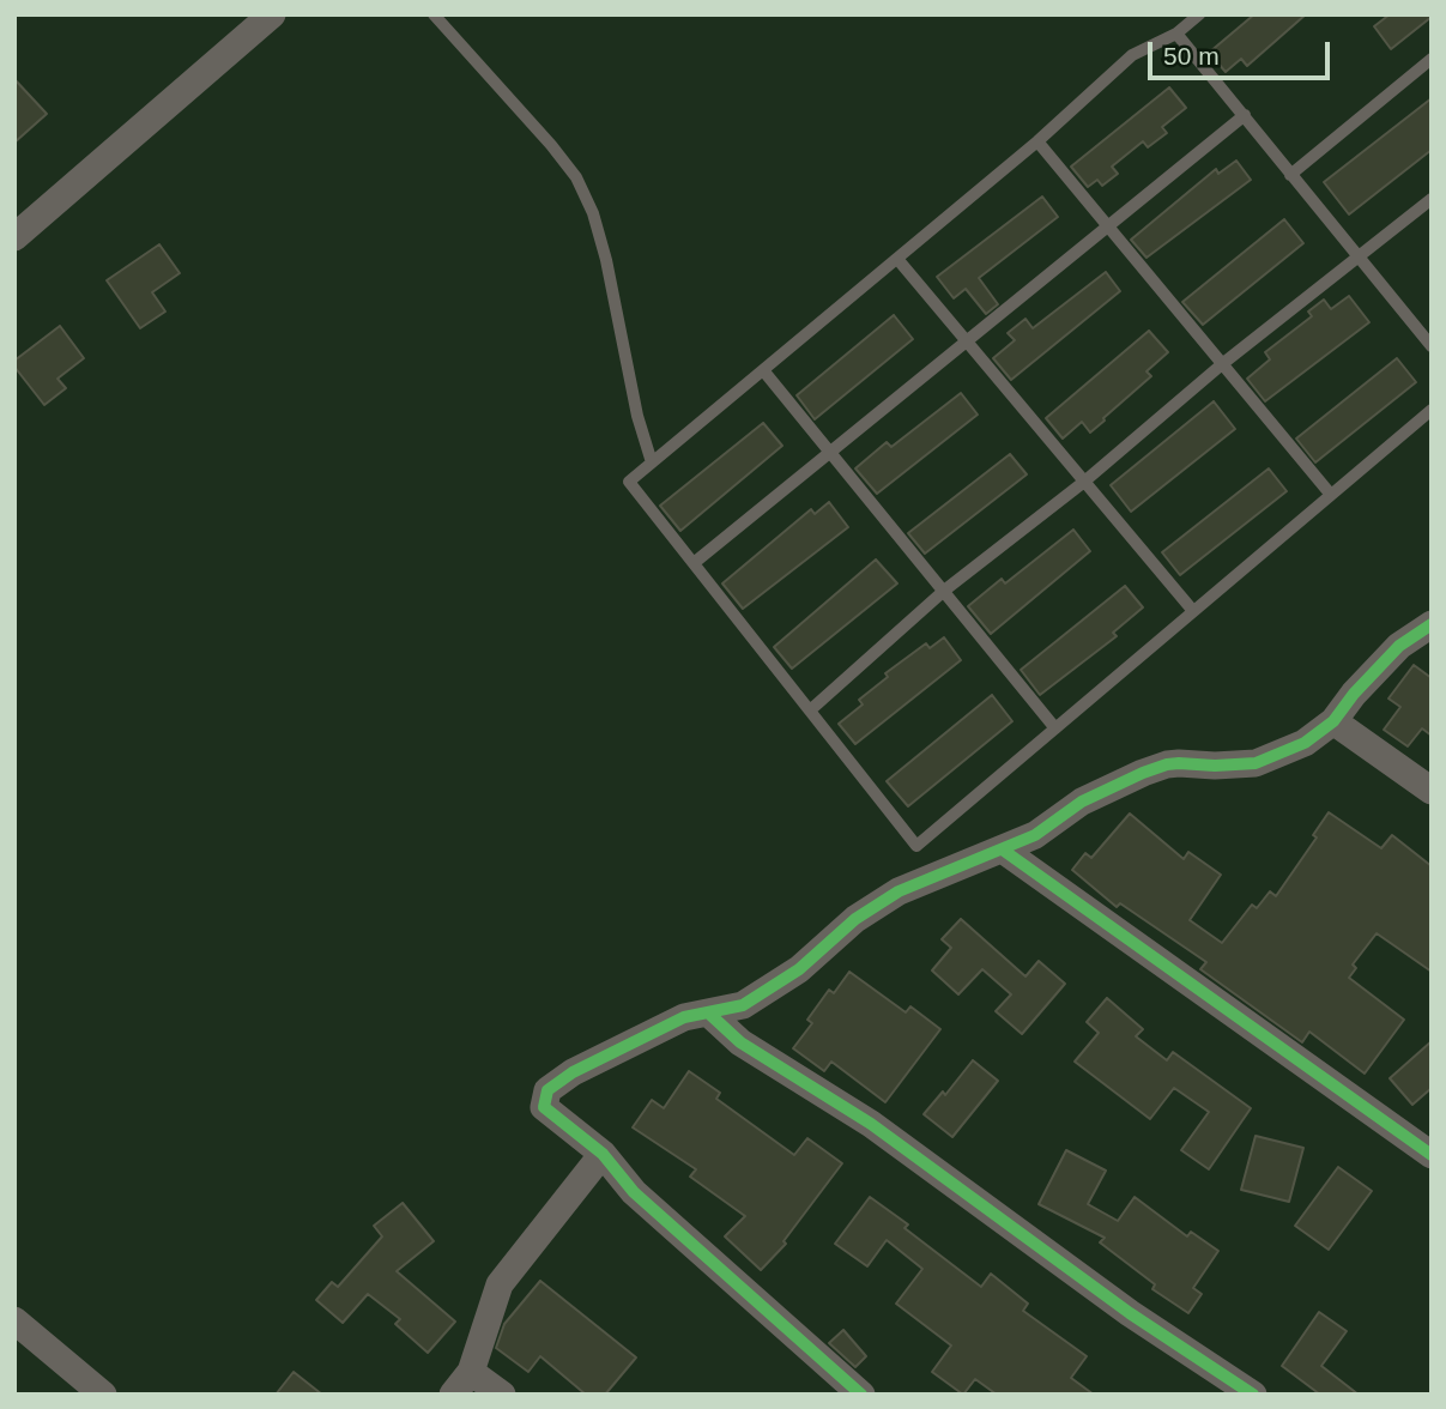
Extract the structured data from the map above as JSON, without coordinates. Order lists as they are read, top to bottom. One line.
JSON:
{"scale_bar":"50 m"}
